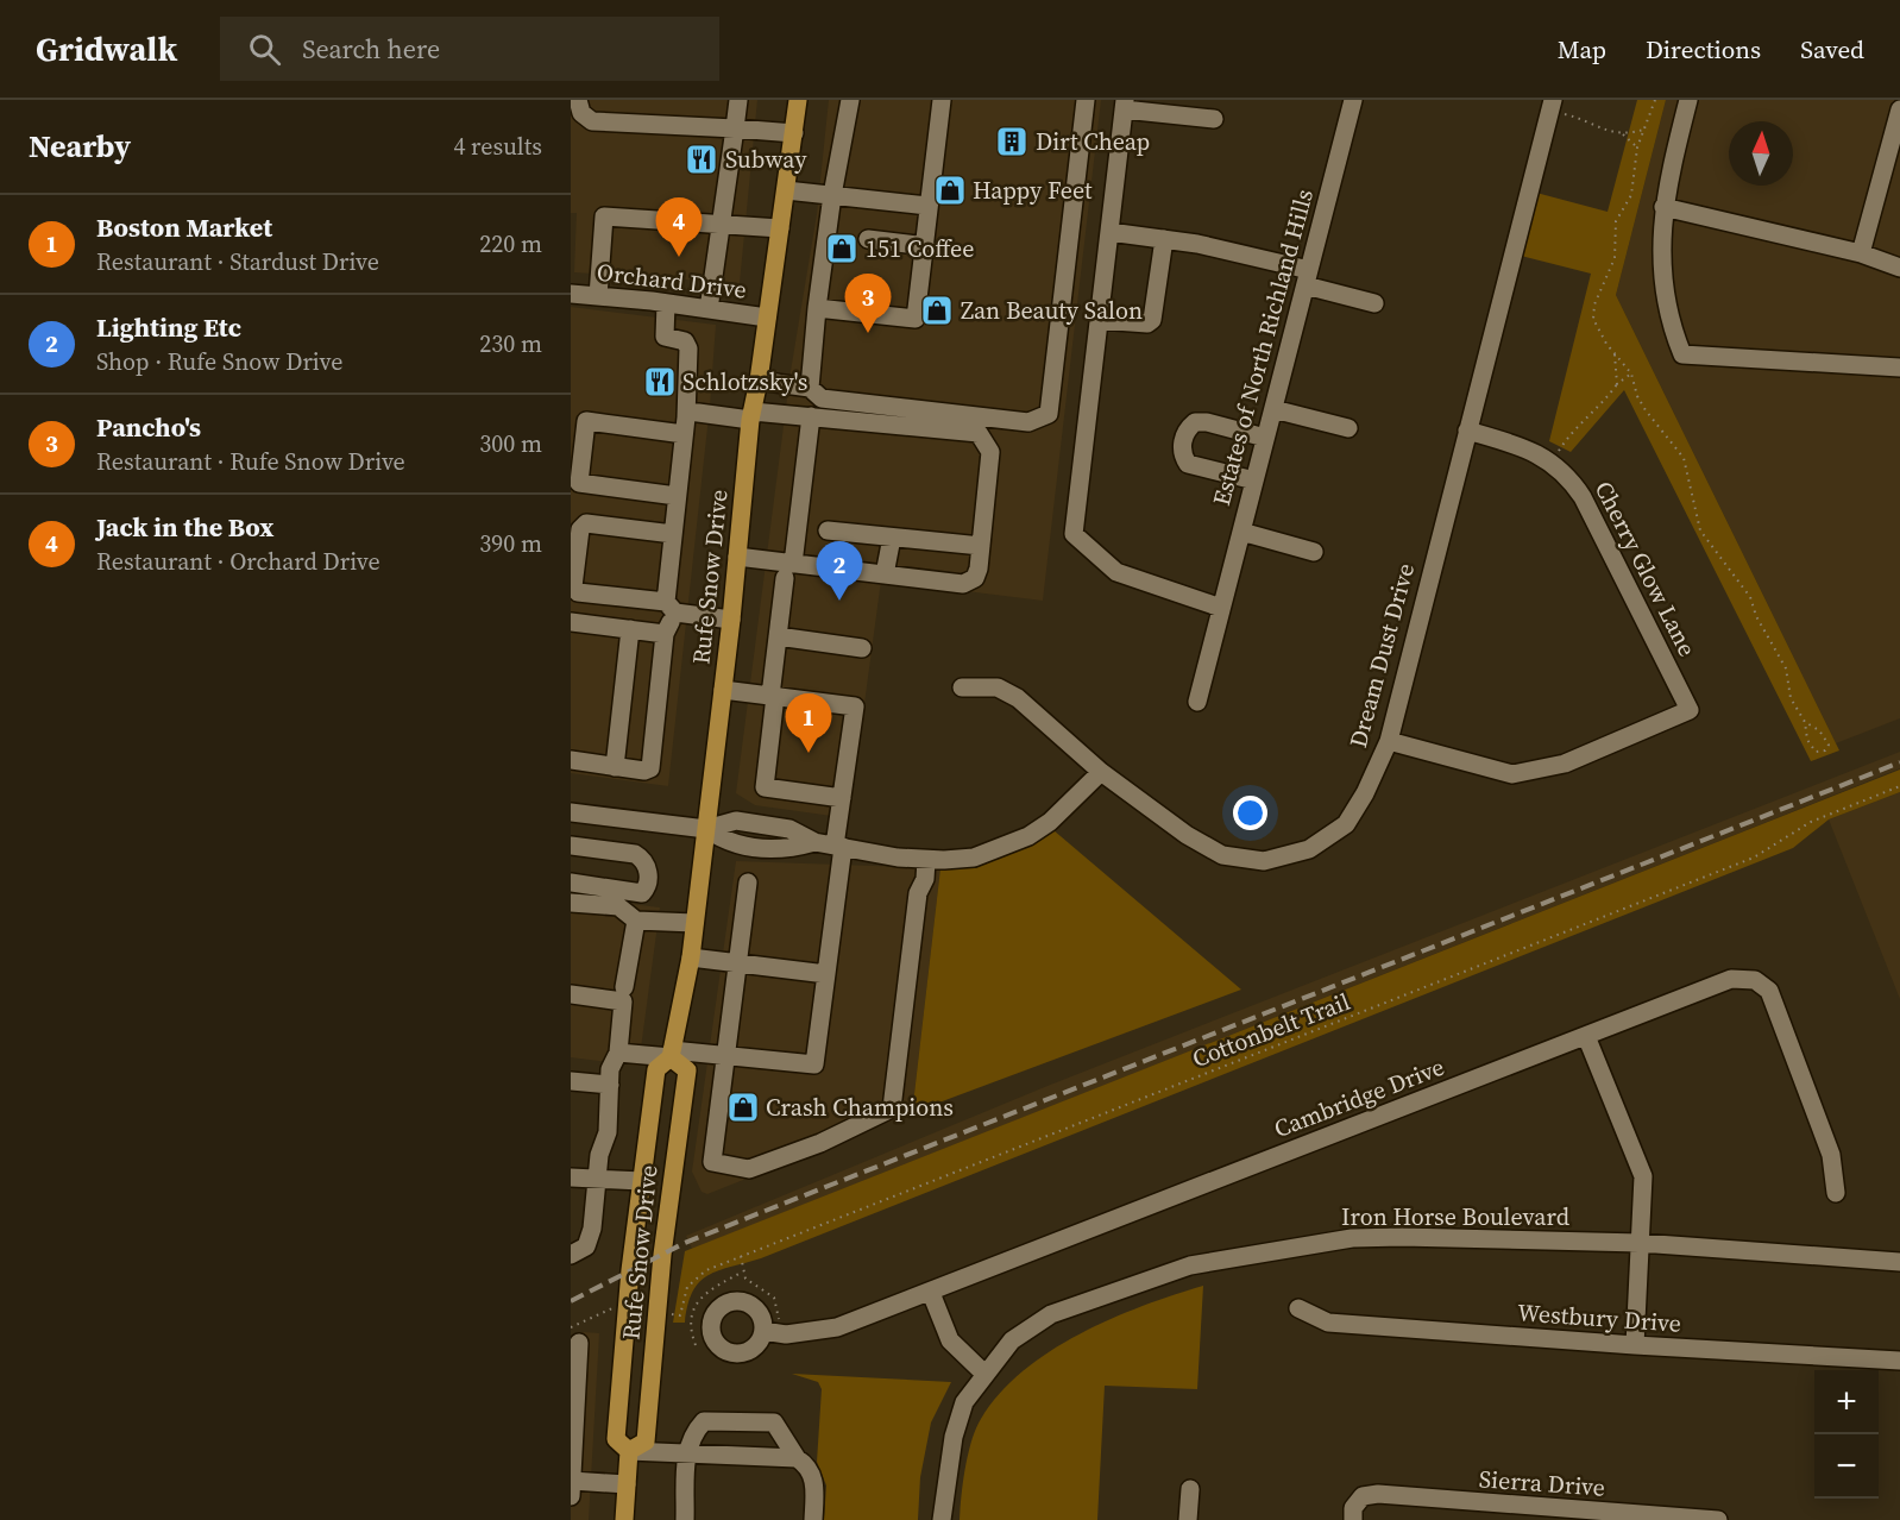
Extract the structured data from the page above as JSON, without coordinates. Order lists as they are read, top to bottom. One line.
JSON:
{"streets":{"main road":["Rufe Snow Drive"],"street":["Orchard Drive","Estates of North Richland Hills","Cherry Glow Lane","Dream Dust Drive","Cambridge Drive","Iron Horse Boulevard","Westbury Drive","Sierra Drive"],"path":["Cottonbelt Trail"]},"crossings":[["Orchard Drive","Rufe Snow Drive"],["Cherry Glow Lane","Dream Dust Drive"]],"places":{"building":["Dirt Cheap"],"restaurant":["Subway","Schlotzsky's"],"shop":["Happy Feet","151 Coffee","Zan Beauty Salon","Crash Champions"]},"north":"top","page":{"header":"Gridwalk","search":"Search here","nav":["Map","Directions","Saved"],"heading":["Nearby","4 results"],"list":[{"mark":"1","name":"Boston Market","note":"Restaurant · Stardust Drive","value":"220 m"},{"mark":"2","name":"Lighting Etc","note":"Shop · Rufe Snow Drive","value":"230 m"},{"mark":"3","name":"Pancho's","note":"Restaurant · Rufe Snow Drive","value":"300 m"},{"mark":"4","name":"Jack in the Box","note":"Restaurant · Orchard Drive","value":"390 m"}],"pins":["4","3","2","1"],"map_buttons":["+","−"]}}
